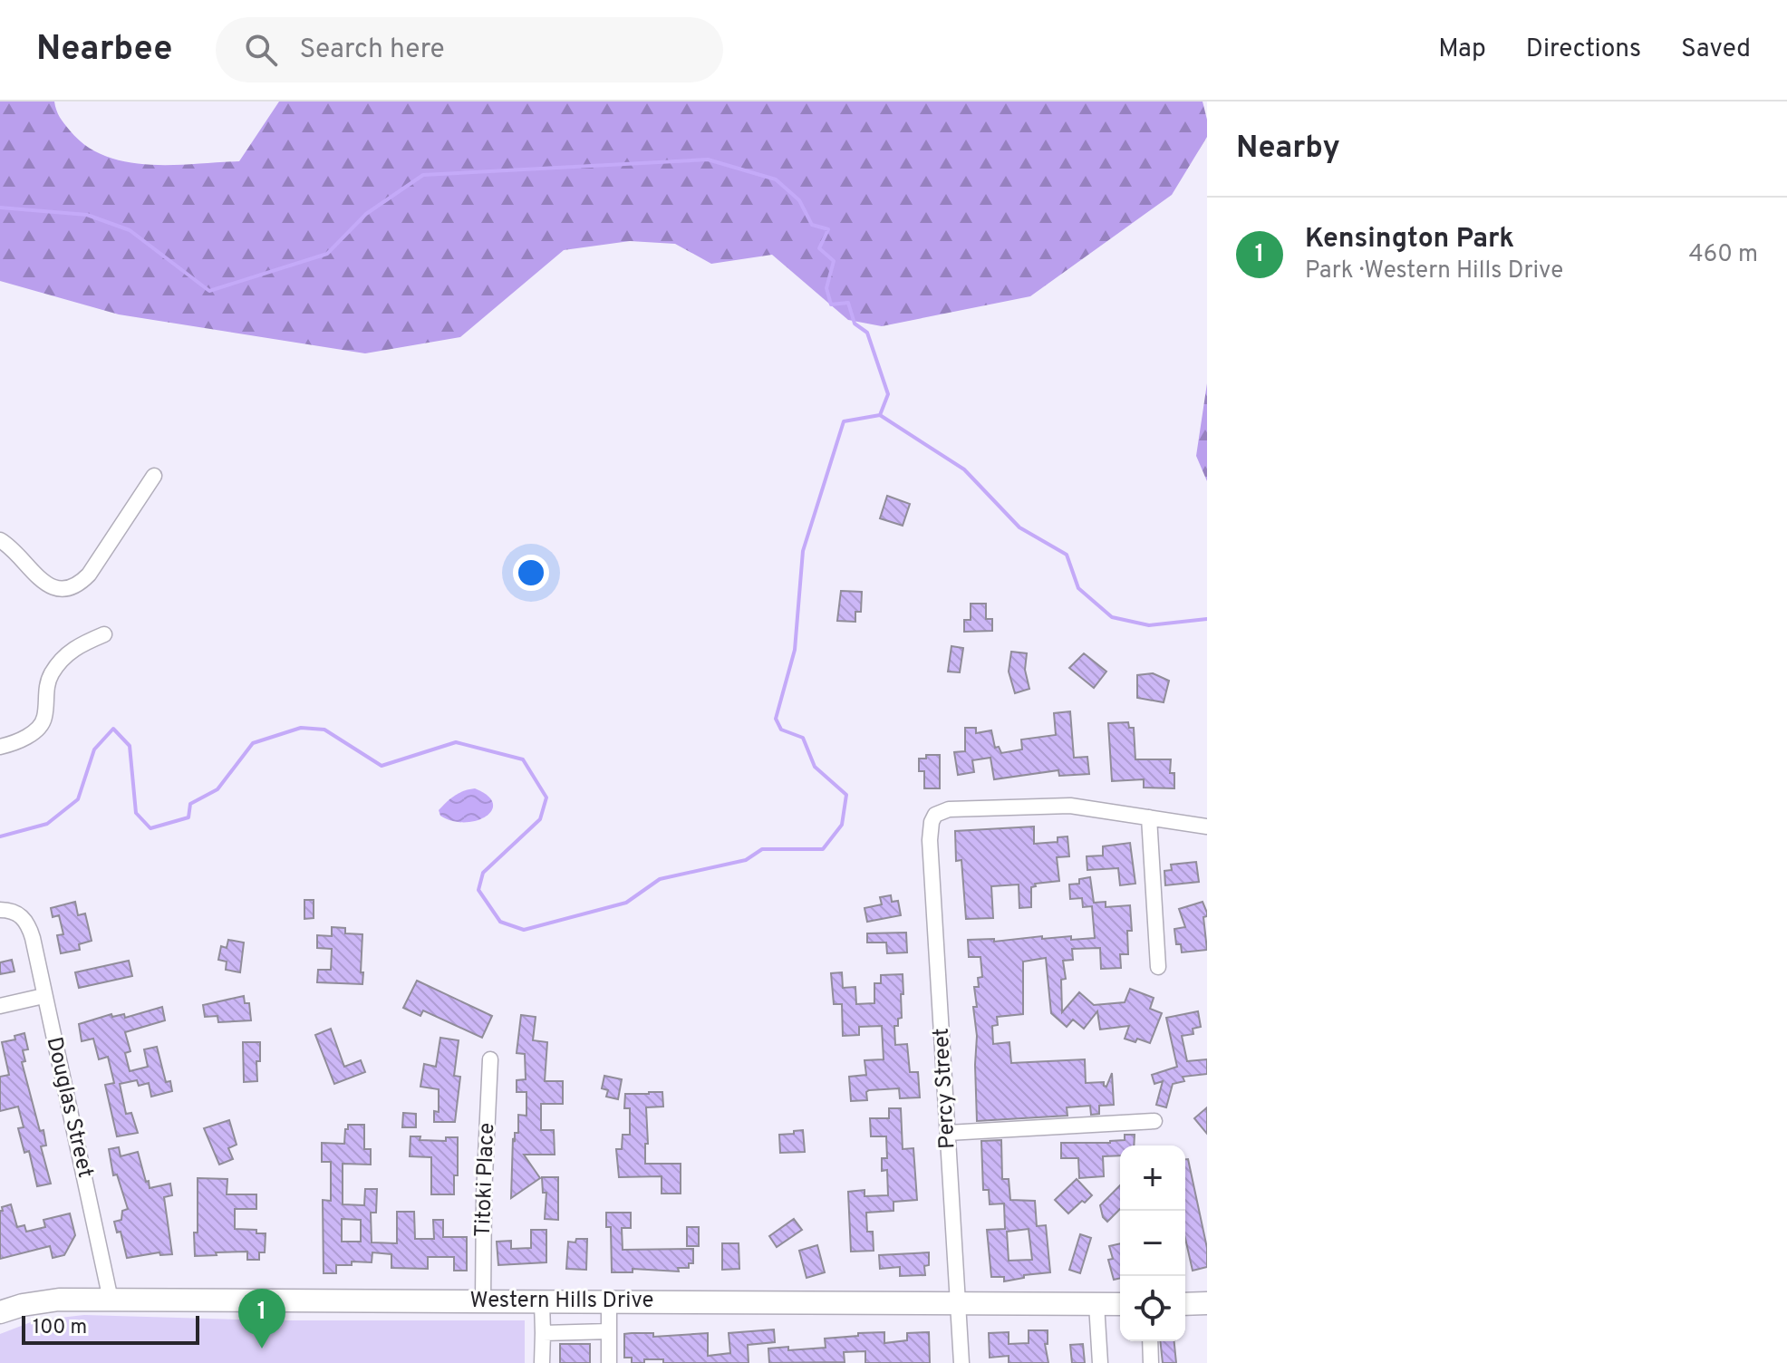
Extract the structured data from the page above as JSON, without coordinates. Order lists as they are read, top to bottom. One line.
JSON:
{"streets":{"highway":["Western Hills Drive"],"street":["Percy Street","Douglas Street","Titoki Place"]},"crossings":[["Percy Street","Western Hills Drive"],["Douglas Street","Western Hills Drive"],["Titoki Place","Western Hills Drive"]],"scale_bar":"100 m","page":{"header":"Nearbee","search":"Search here","nav":["Map","Directions","Saved"],"heading":"Nearby","list":[{"mark":"1","name":"Kensington Park","note":"Park · Western Hills Drive","value":"460 m"}],"map_buttons":["+","−"],"pins":"1","scale":"100 m"}}
